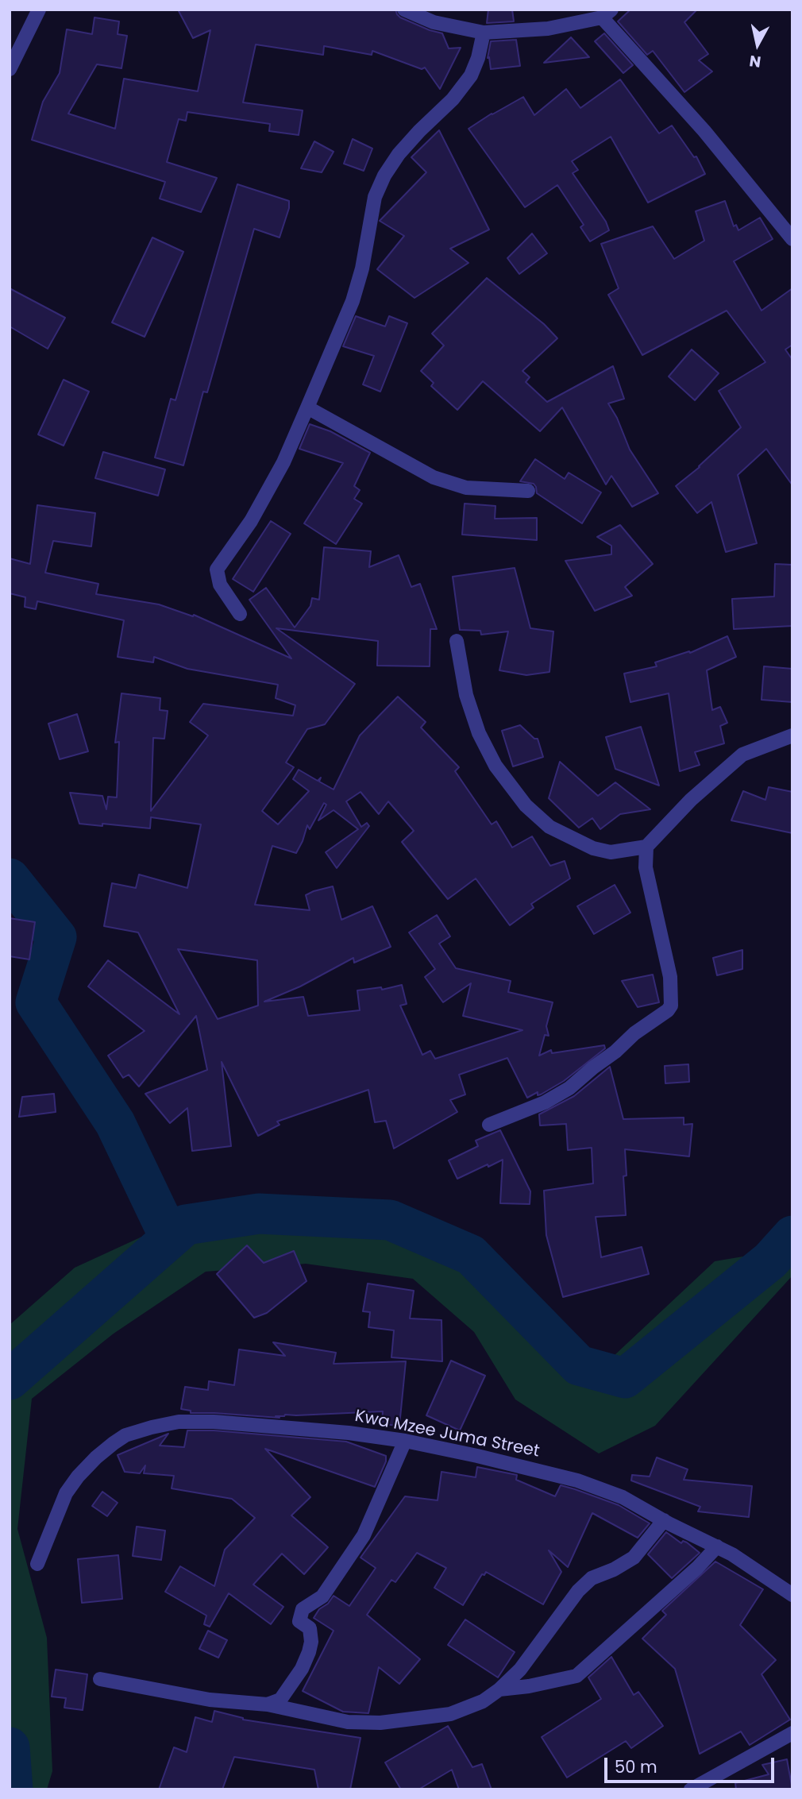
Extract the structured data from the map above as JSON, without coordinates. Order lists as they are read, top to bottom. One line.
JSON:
{"streets":{"street":["Kwa Mzee Juma Street"]},"scale_bar":"50 m","north":"bottom"}
